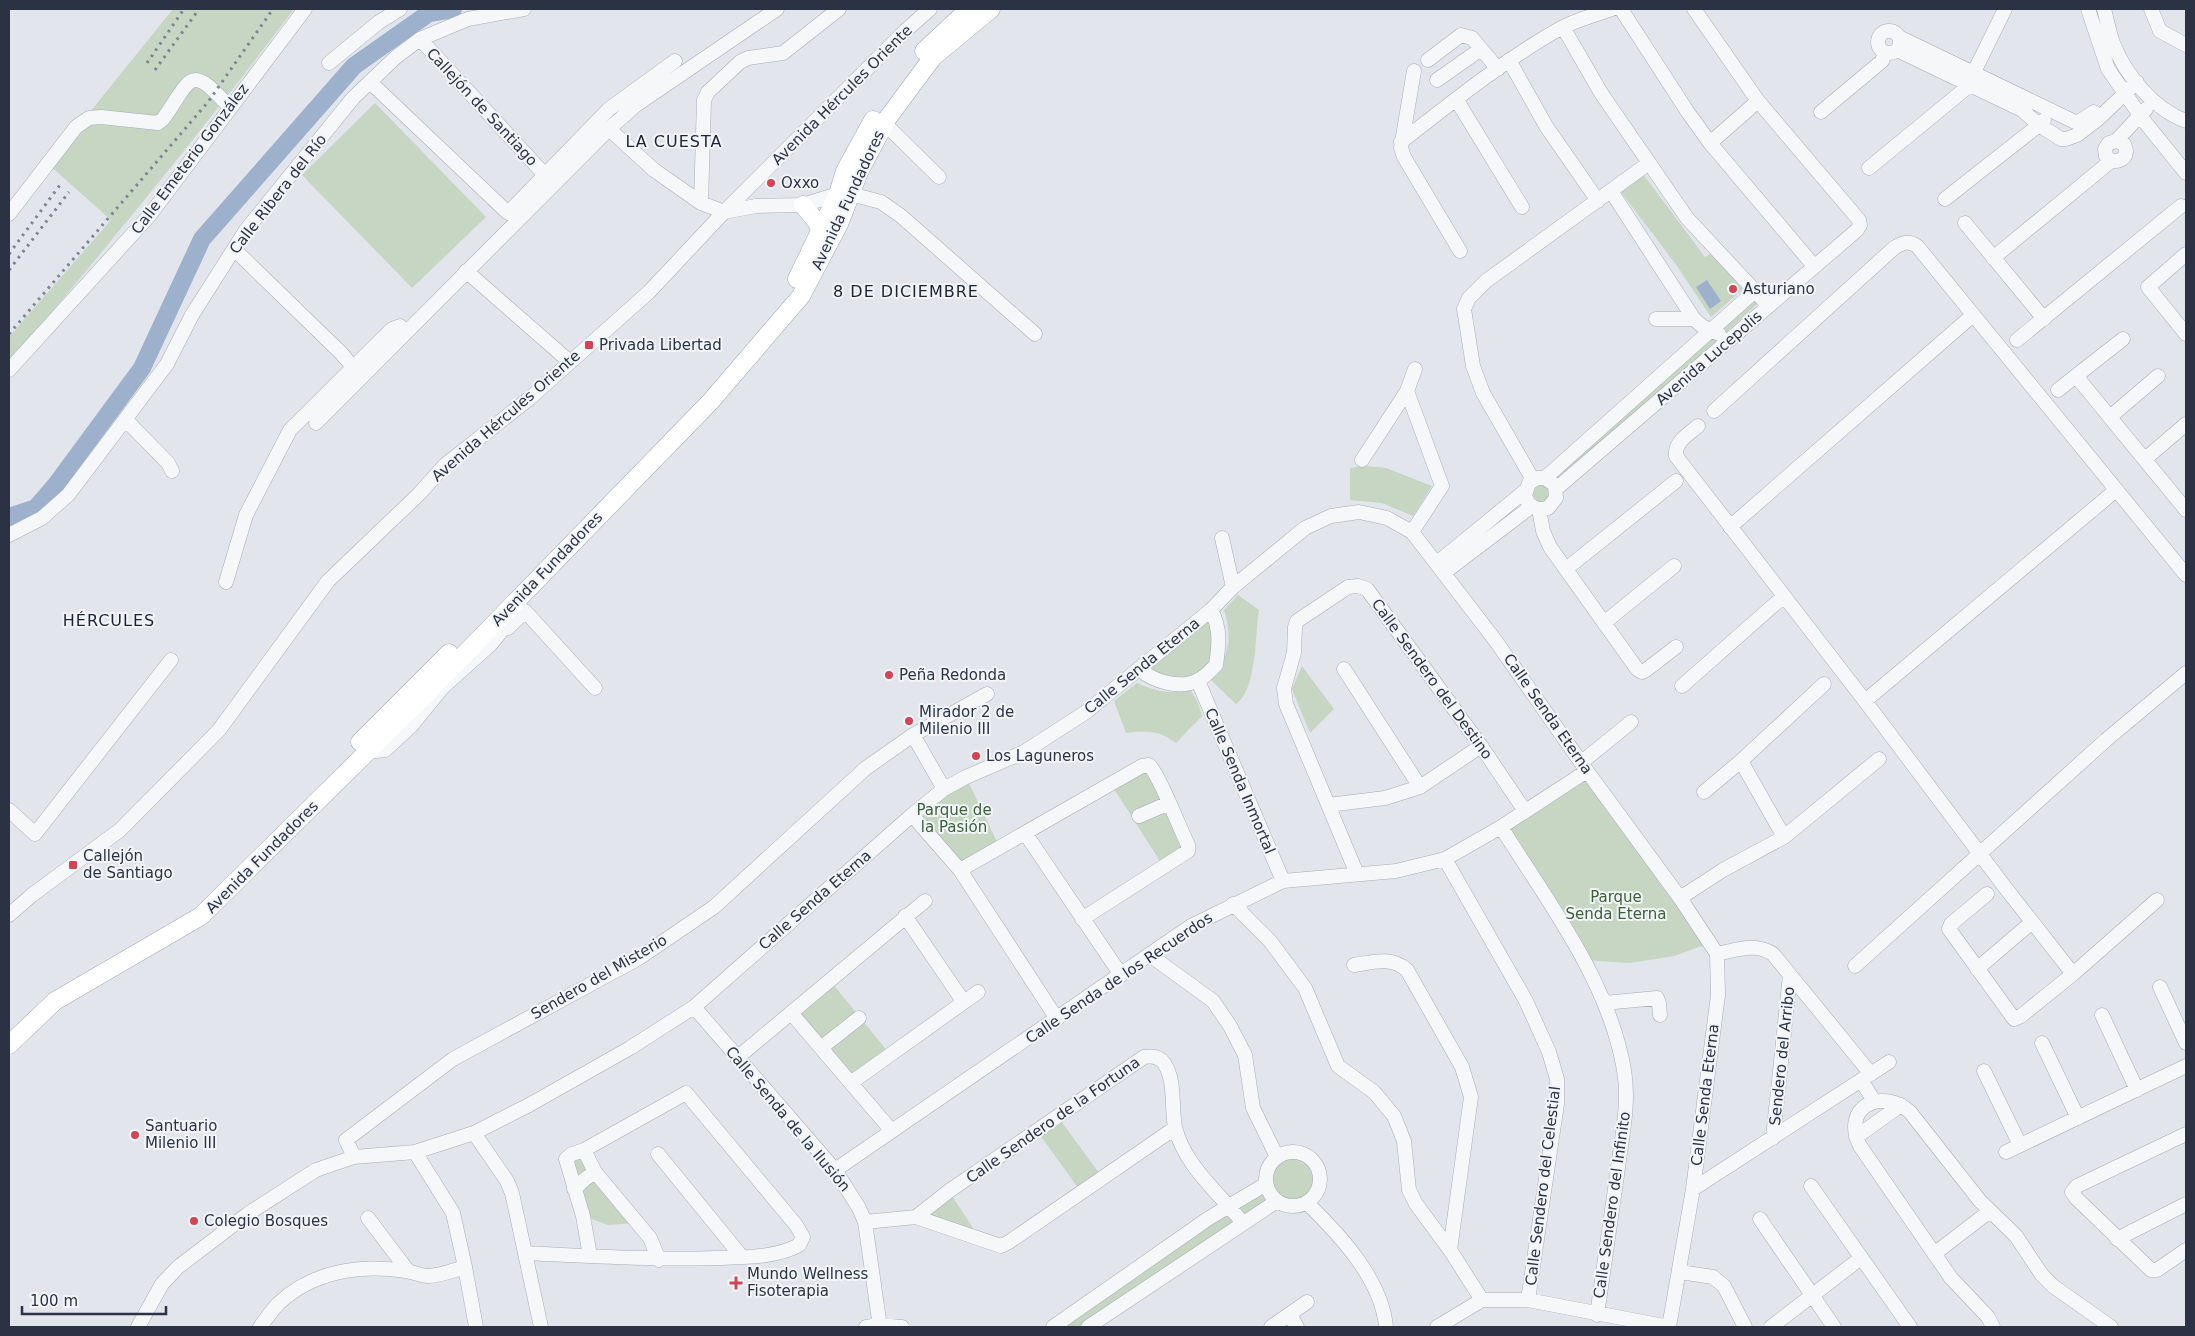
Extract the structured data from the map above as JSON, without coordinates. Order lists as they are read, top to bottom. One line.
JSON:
{"streets":{"main road":["Avenida Fundadores"],"street":["Avenida Hércules Oriente","Callejón de Santiago","Calle Emeterio González","Calle Ribera del Río","Avenida Lucepolis","Calle Senda Eterna","Calle Sendero del Destino","Calle Senda Inmortal","Sendero del Misterio","Calle Senda de los Recuerdos","Sendero del Arribo","Calle Senda de la Ilusión","Calle Sendero de la Fortuna","Calle Sendero del Celestial","Calle Sendero del Infinito"]},"crossings":[["Callejón de Santiago","Calle Ribera del Río"],["Avenida Lucepolis","Calle Senda Eterna"],["Calle Senda Eterna","Sendero del Misterio"],["Calle Senda Eterna","Calle Senda de los Recuerdos"],["Calle Senda Eterna","Calle Senda de la Ilusión"],["Calle Sendero del Destino","Calle Senda de los Recuerdos"],["Calle Senda Inmortal","Calle Senda de los Recuerdos"],["Calle Senda de los Recuerdos","Calle Senda de la Ilusión"],["Calle Senda de los Recuerdos","Calle Sendero del Celestial"],["Calle Senda de los Recuerdos","Calle Sendero del Infinito"]],"districts":["LA CUESTA","8 DE DICIEMBRE","HÉRCULES"],"parks":["Parque de la Pasión","Parque Senda Eterna"],"places":{"other":["Oxxo","Asturiano","Peña Redonda","Mirador 2 de Milenio III","Los Laguneros","Santuario Milenio III","Colegio Bosques"],"transit":["Privada Libertad","Callejón de Santiago"],"health":["Mundo Wellness Fisoterapia"]},"scale_bar":"100 m"}
